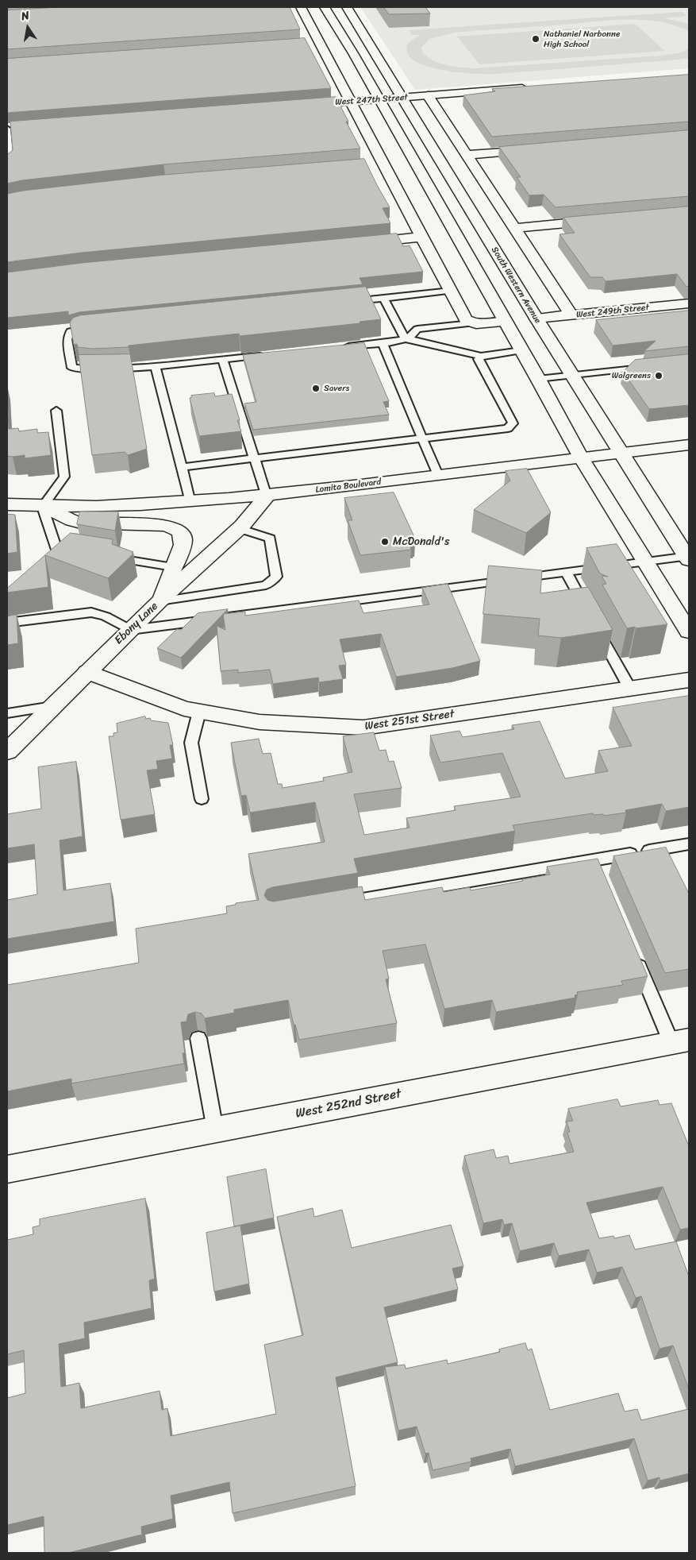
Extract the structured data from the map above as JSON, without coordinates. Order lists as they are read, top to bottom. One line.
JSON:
{"streets":{"main road":["West 247th Street","South Western Avenue","West 249th Street","Lomita Boulevard","Ebony Lane","West 251st Street","West 252nd Street"]},"crossings":[["West 247th Street","South Western Avenue"],["South Western Avenue","West 249th Street"],["South Western Avenue","Lomita Boulevard"],["Lomita Boulevard","Ebony Lane"],["Ebony Lane","West 251st Street"]],"places":["Nathaniel Narbonne High School","Walgreens","Savers","McDonald's"],"north":"top"}
